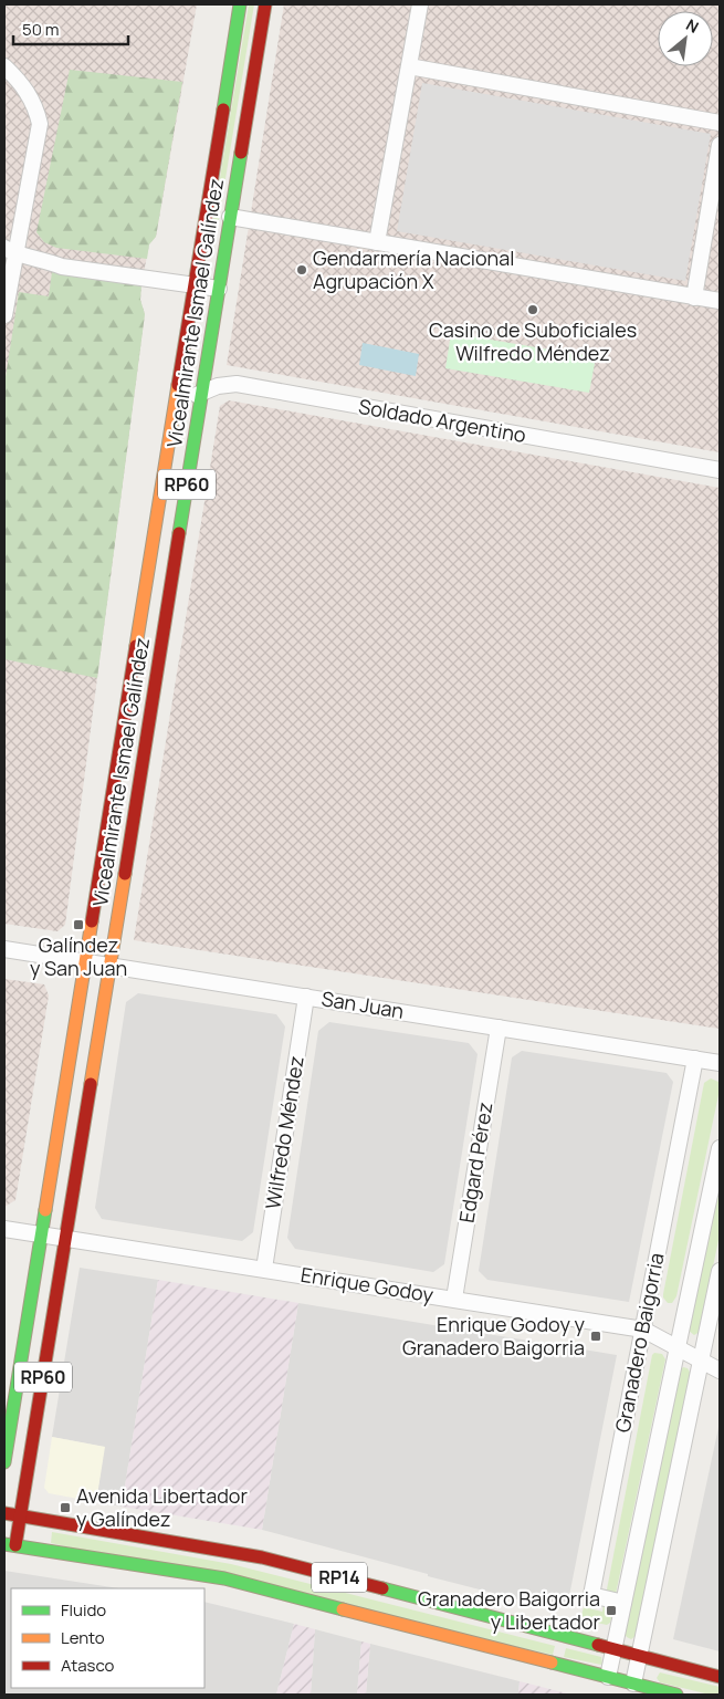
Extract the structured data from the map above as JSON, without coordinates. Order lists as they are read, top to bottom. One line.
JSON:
{"streets":{"main road":["Vicealmirante Ismael Galíndez","RP60","RP14"],"street":["Soldado Argentino","San Juan","Wilfredo Méndez","Edgard Pérez","Enrique Godoy","Granadero Baigorria"]},"crossings":[["Vicealmirante Ismael Galíndez","Soldado Argentino"],["Vicealmirante Ismael Galíndez","San Juan"],["Vicealmirante Ismael Galíndez","Enrique Godoy"],["Vicealmirante Ismael Galíndez","RP14"],["San Juan","Wilfredo Méndez"],["San Juan","Edgard Pérez"],["San Juan","Granadero Baigorria"],["Wilfredo Méndez","Enrique Godoy"],["Edgard Pérez","Enrique Godoy"],["Enrique Godoy","Granadero Baigorria"],["Granadero Baigorria","RP14"]],"places":{"other":["Gendarmería Nacional Agrupación X","Casino de Suboficiales Wilfredo Méndez"],"transit":["Galíndez y San Juan","Enrique Godoy y Granadero Baigorria","Avenida Libertador y Galíndez","Granadero Baigorria y Libertador"]},"legend":["Fluido","Lento","Atasco"],"scale_bar":"50 m","north":"top right"}
